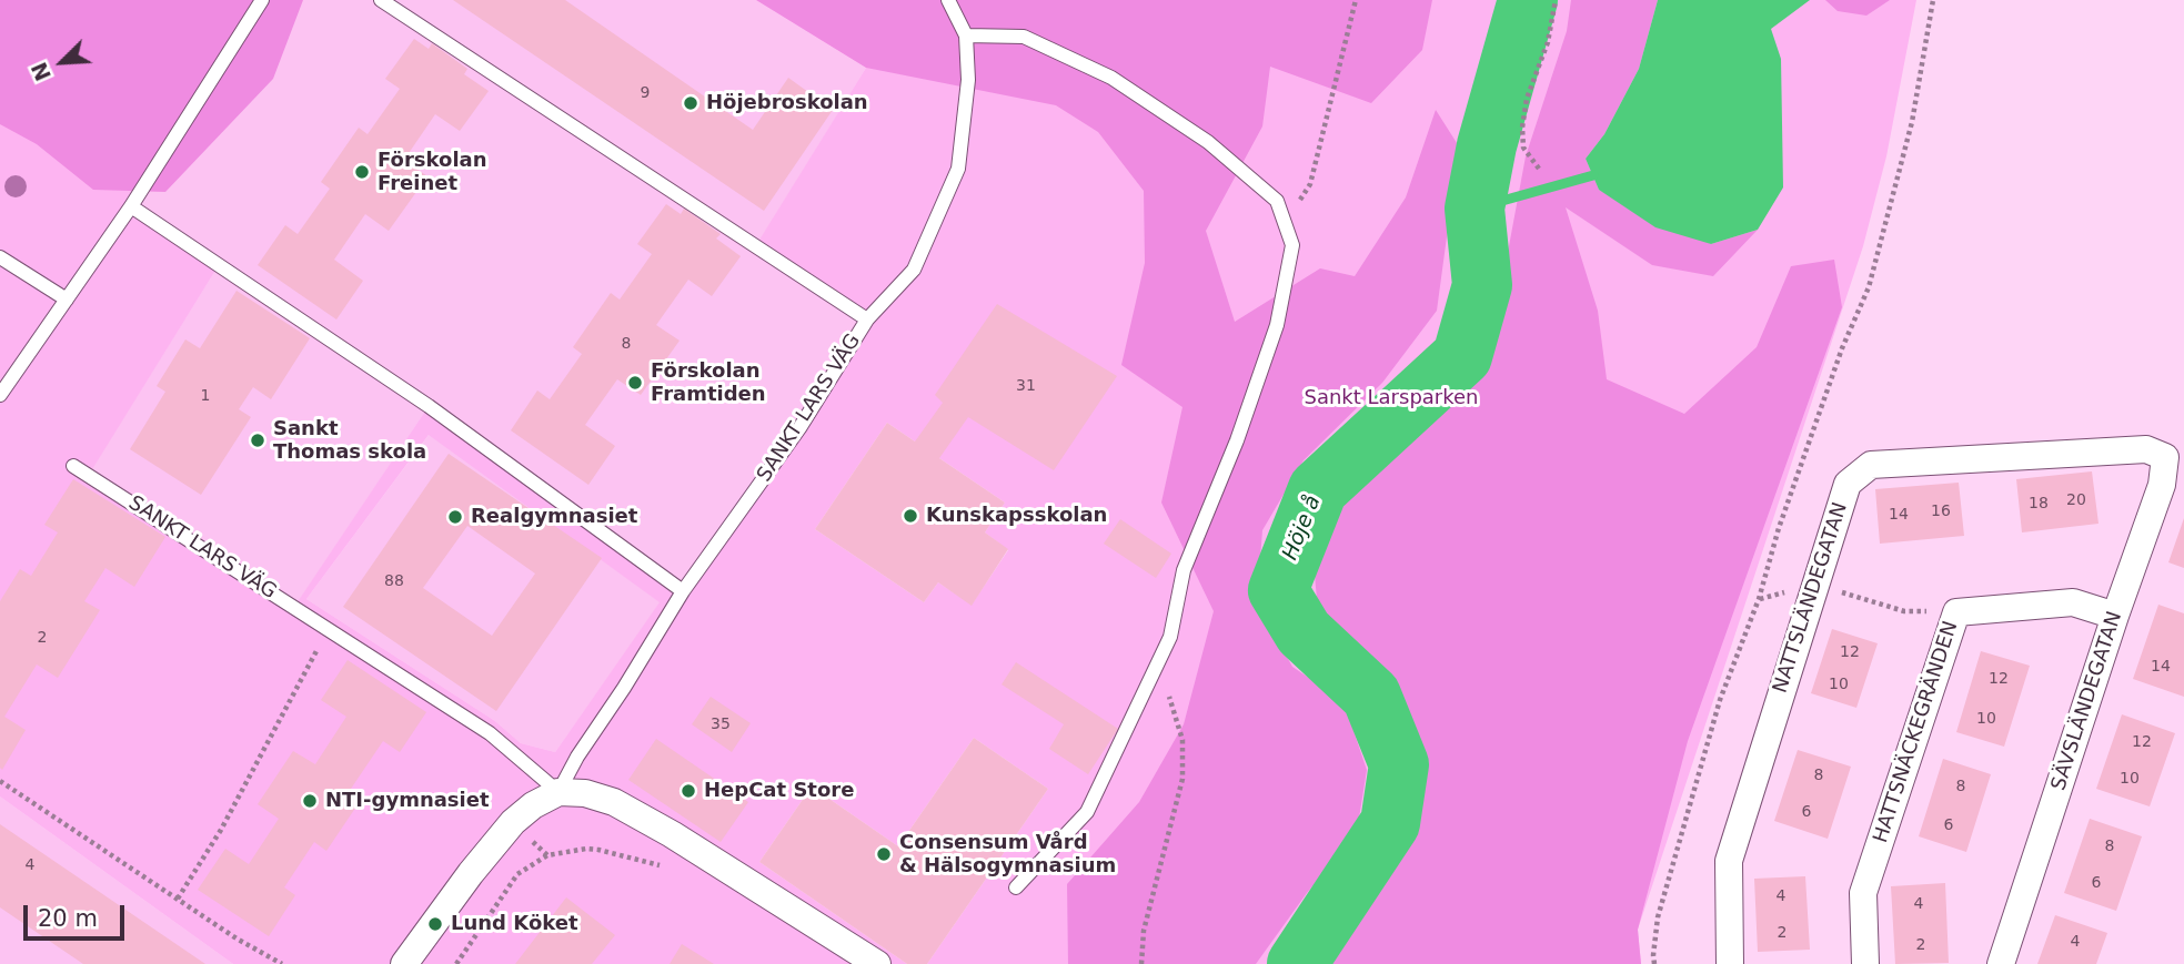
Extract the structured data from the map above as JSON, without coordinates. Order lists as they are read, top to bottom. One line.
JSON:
{"streets":{"street":["NATTSLÄNDEGATAN","SÄVSLÄNDEGATAN","HATTSNÄCKEGRÄNDEN"],"lane":["SANKT LARS VÄG"]},"crossings":[["NATTSLÄNDEGATAN","SÄVSLÄNDEGATAN"],["SÄVSLÄNDEGATAN","HATTSNÄCKEGRÄNDEN"]],"water":["Höje å"],"parks":["Sankt Larsparken"],"places":["Höjebroskolan","Förskolan Freinet","Förskolan Framtiden","Sankt Thomas skola","Kunskapsskolan","Realgymnasiet","HepCat Store","NTI-gymnasiet","Consensum Vård & Hälsogymnasium","Lund Köket"],"house_numbers":["9","8","31","1","20","18","16","14","88","2","12","14","12","10","10","35","12","8","10","8","6","6","8","4","6","4","4","2","4","2"],"scale_bar":"20 m","north":"bottom left"}
